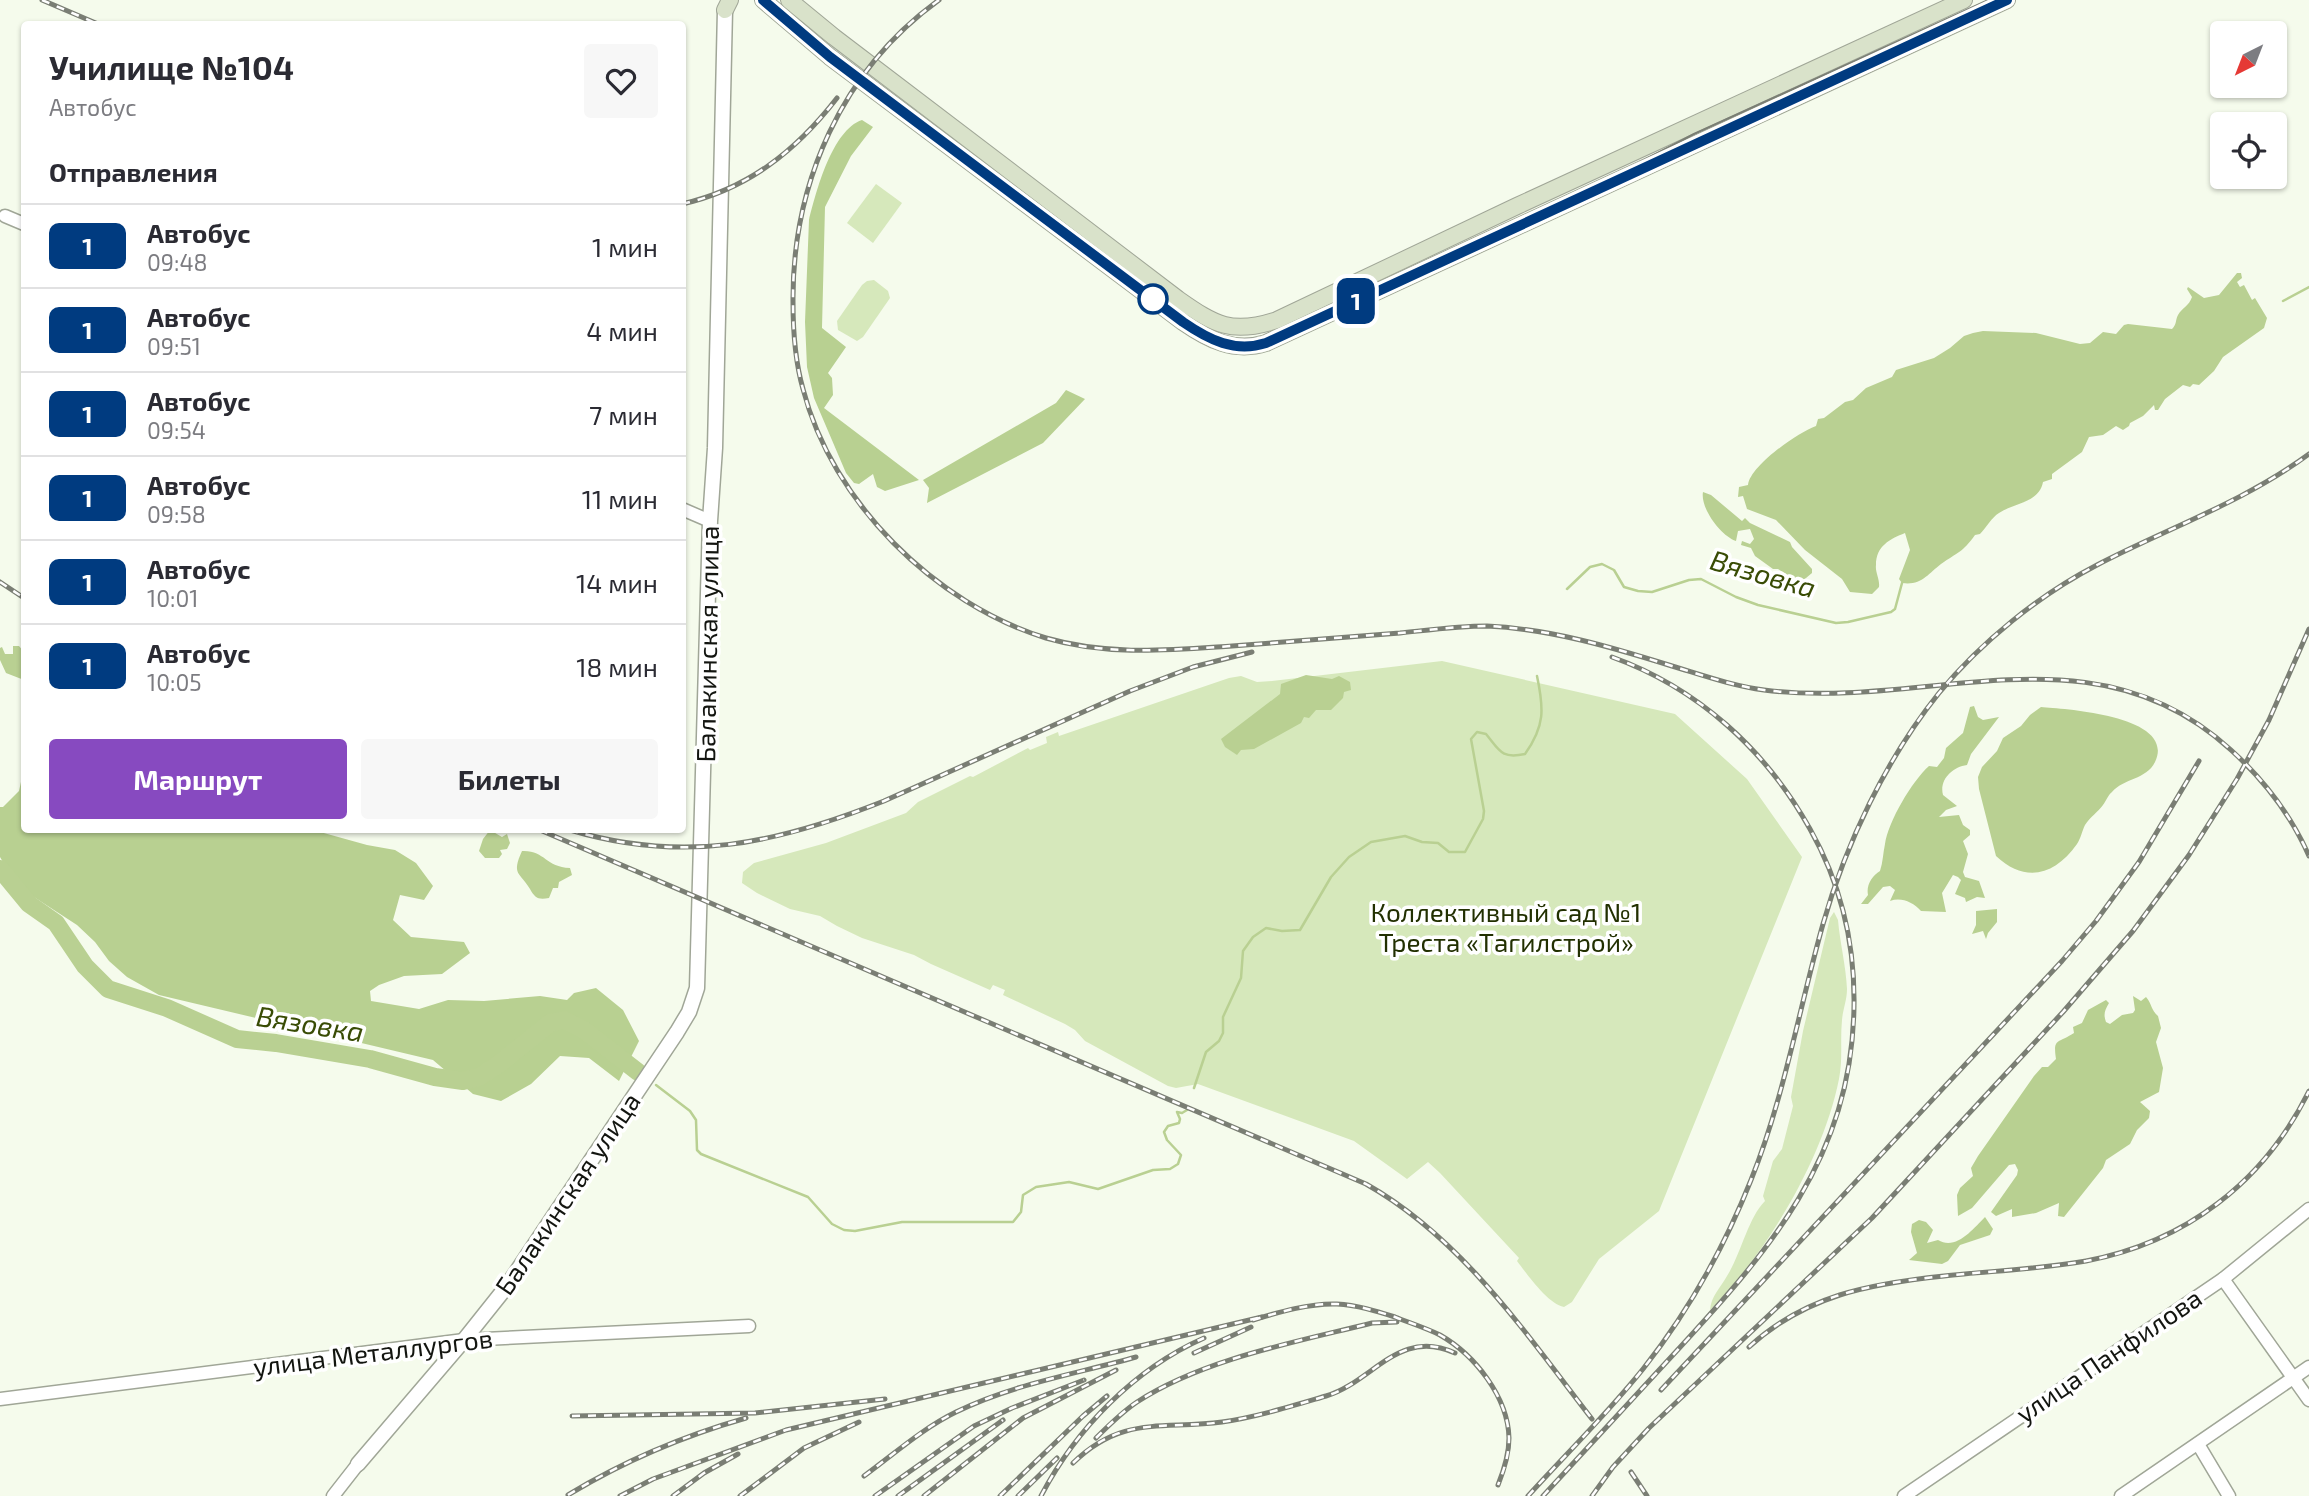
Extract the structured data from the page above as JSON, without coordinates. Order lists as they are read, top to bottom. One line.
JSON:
{"streets":{"street":["Балакинская улица","улица Металлургов","улица Панфилова"]},"crossings":[["Балакинская улица","улица Металлургов"]],"water":["Вязовка"],"parks":["Коллективный сад №1 Треста «Тагилстрой»"],"lines":["bus line 1"],"north":"bottom left","page":{"on_map":"1","heading":[["Училище №104","Автобус"],"Отправления"],"list":[{"mark":"1","name":"Автобус","note":"09:48","value":"1 мин"},{"mark":"1","name":"Автобус","note":"09:51","value":"4 мин"},{"mark":"1","name":"Автобус","note":"09:54","value":"7 мин"},{"mark":"1","name":"Автобус","note":"09:58","value":"11 мин"},{"mark":"1","name":"Автобус","note":"10:01","value":"14 мин"},{"mark":"1","name":"Автобус","note":"10:05","value":"18 мин"}],"buttons":["Маршрут","Билеты"]}}
